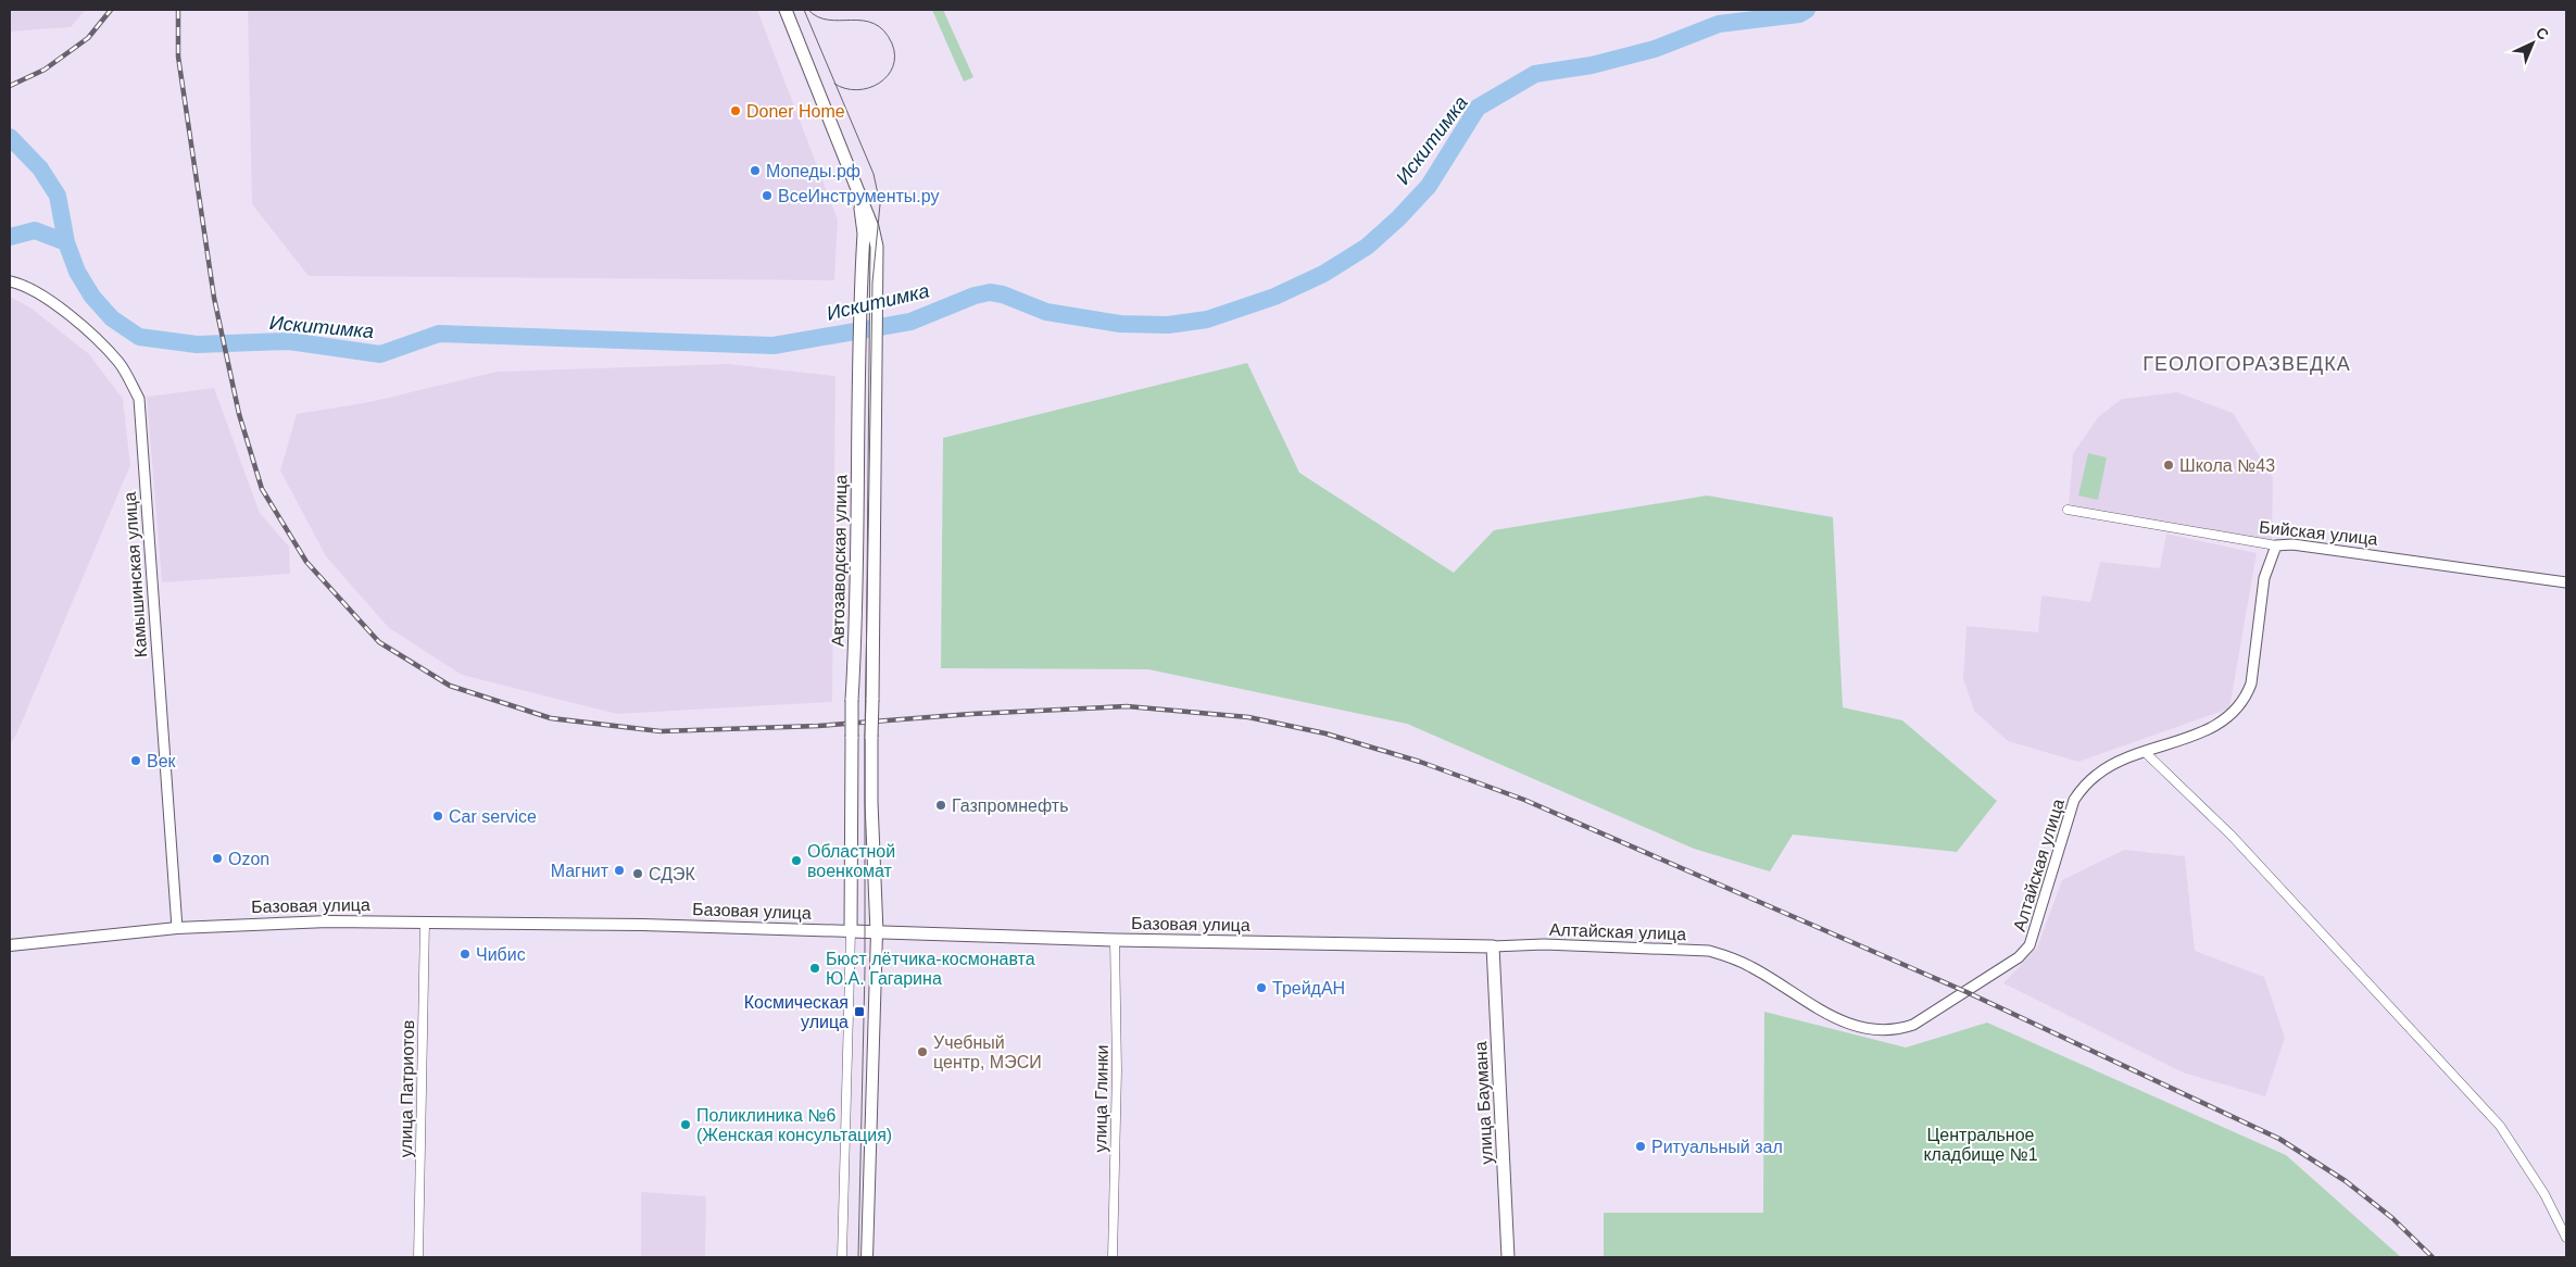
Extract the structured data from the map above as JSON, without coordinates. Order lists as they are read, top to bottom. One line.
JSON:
{"streets":{"main road":["Автозаводская улица","Базовая улица","улица Баумана"],"street":["Бийская улица","Камышинская улица","Алтайская улица","улица Патриотов","улица Глинки"]},"crossings":[["Бийская улица","Алтайская улица"],["Автозаводская улица","Базовая улица"],["Камышинская улица","Базовая улица"],["Алтайская улица","Базовая улица"],["Алтайская улица","улица Баумана"],["Базовая улица","улица Патриотов"],["Базовая улица","улица Глинки"],["Базовая улица","улица Баумана"]],"districts":["ГЕОЛОГОРАЗВЕДКА"],"water":["Искитимка"],"parks":["Центральное кладбище №1"],"places":{"other":["Doner Home","Мопеды.рф","ВсеИнструменты.ру","Школа №43","Век","Газпромнефть","Car service","Ozon","Областной военкомат","Магнит","СДЭК","Чибис","Бюст лётчика-космонавта Ю.А. Гагарина","ТрейдАН","Учебный центр, МЭСИ","Поликлиника №6 (Женская консультация)","Ритуальный зал"],"transit":["Космическая улица"]},"north":"top right"}
